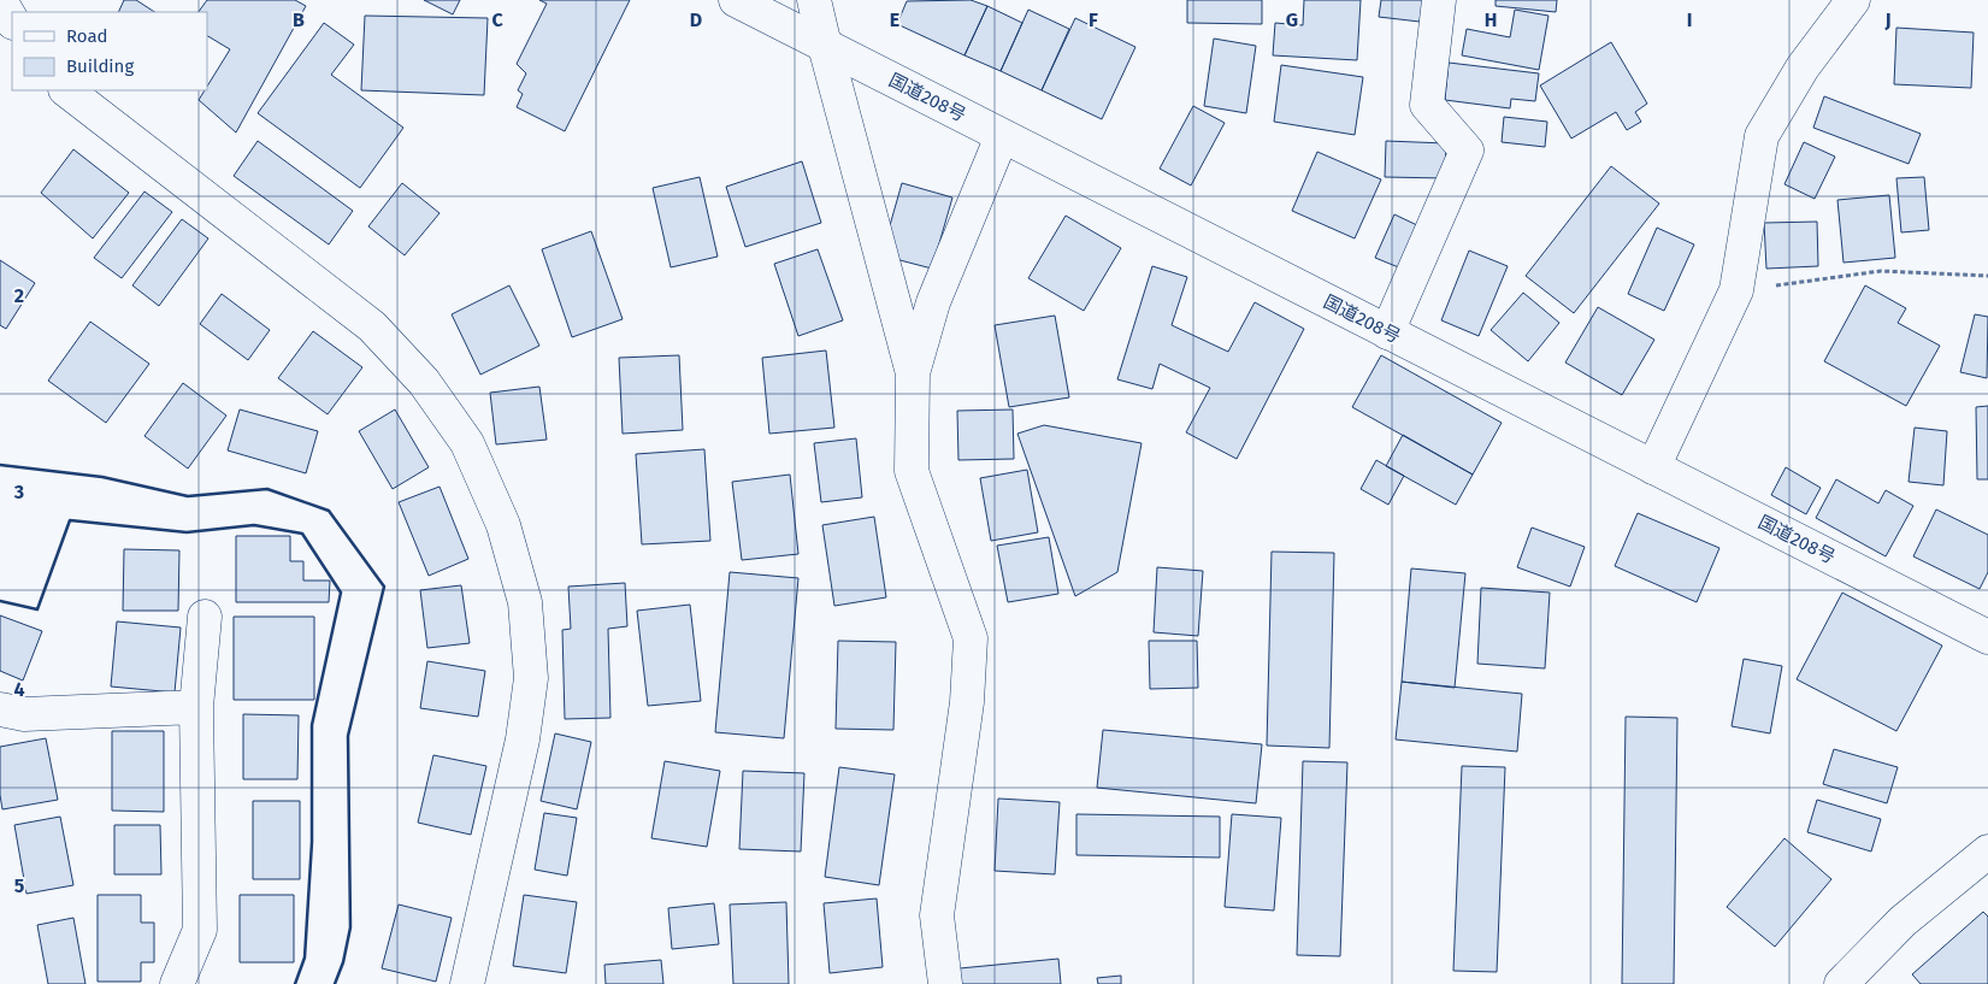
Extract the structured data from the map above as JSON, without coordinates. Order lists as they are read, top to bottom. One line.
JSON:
{"streets":{"main road":["国道208号"]},"legend":["Road","Building"],"grid":{"columns":["B","C","D","E","F","G","H","I","J"],"rows":["2","3","4","5"]}}
